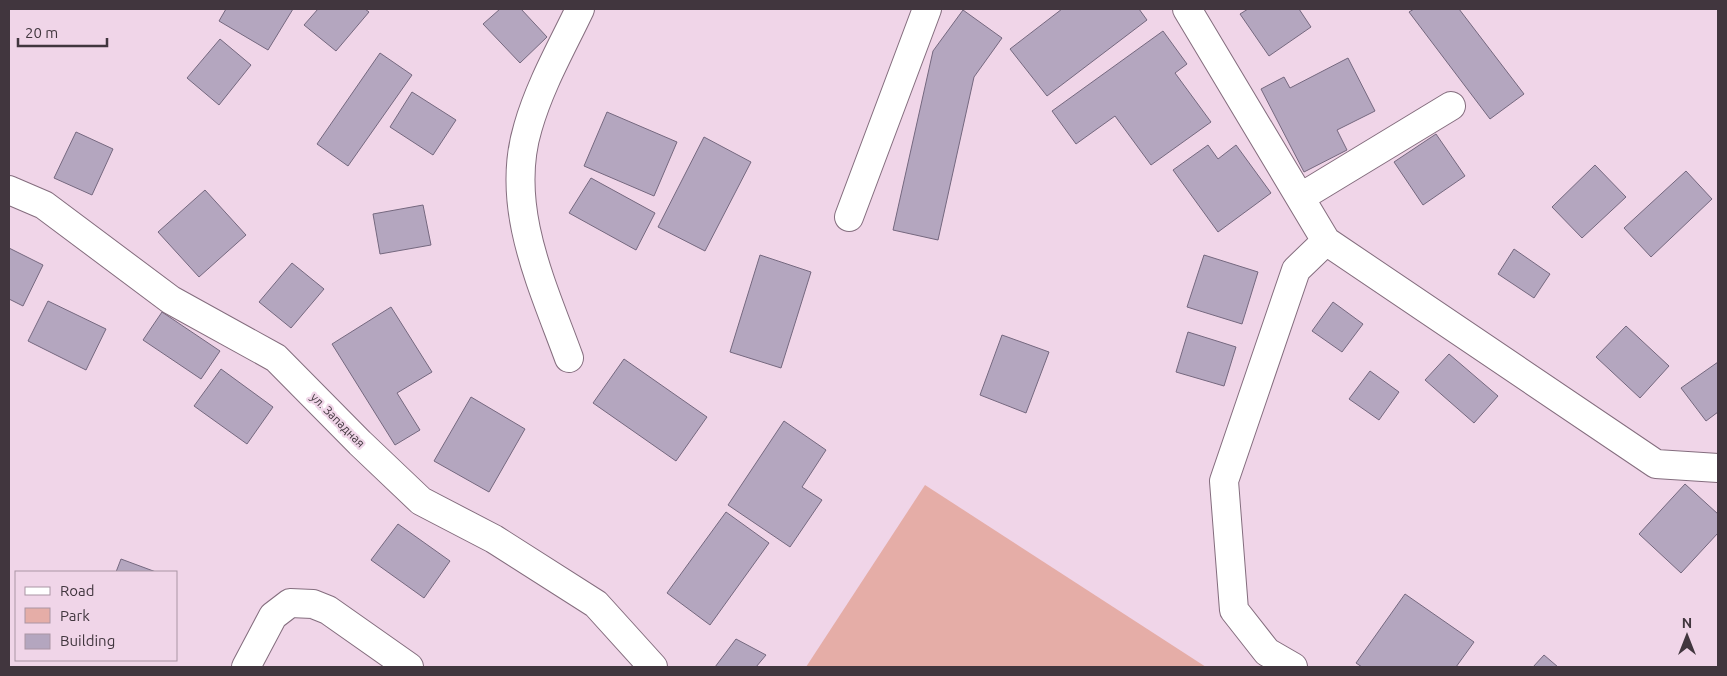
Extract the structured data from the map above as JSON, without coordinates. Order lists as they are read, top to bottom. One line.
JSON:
{"streets":{"street":["ул. Западная"]},"legend":["Road","Park","Building"],"scale_bar":"20 m","north":"top"}
